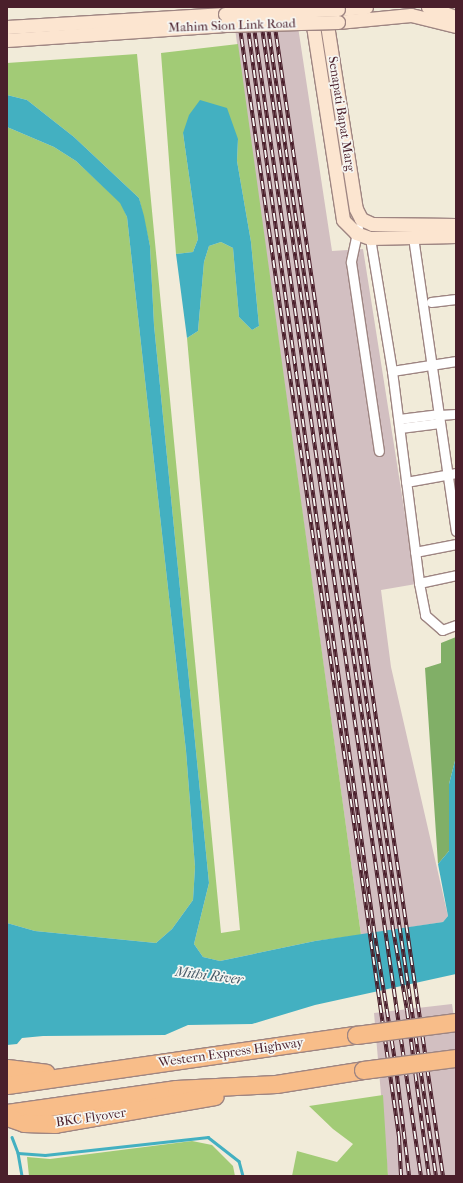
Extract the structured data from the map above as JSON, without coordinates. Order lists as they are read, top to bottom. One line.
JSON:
{"streets":{"highway":["Western Express Highway","BKC Flyover"],"main road":["Mahim Sion Link Road","Senapati Bapat Marg"]},"water":["Mithi River"]}
